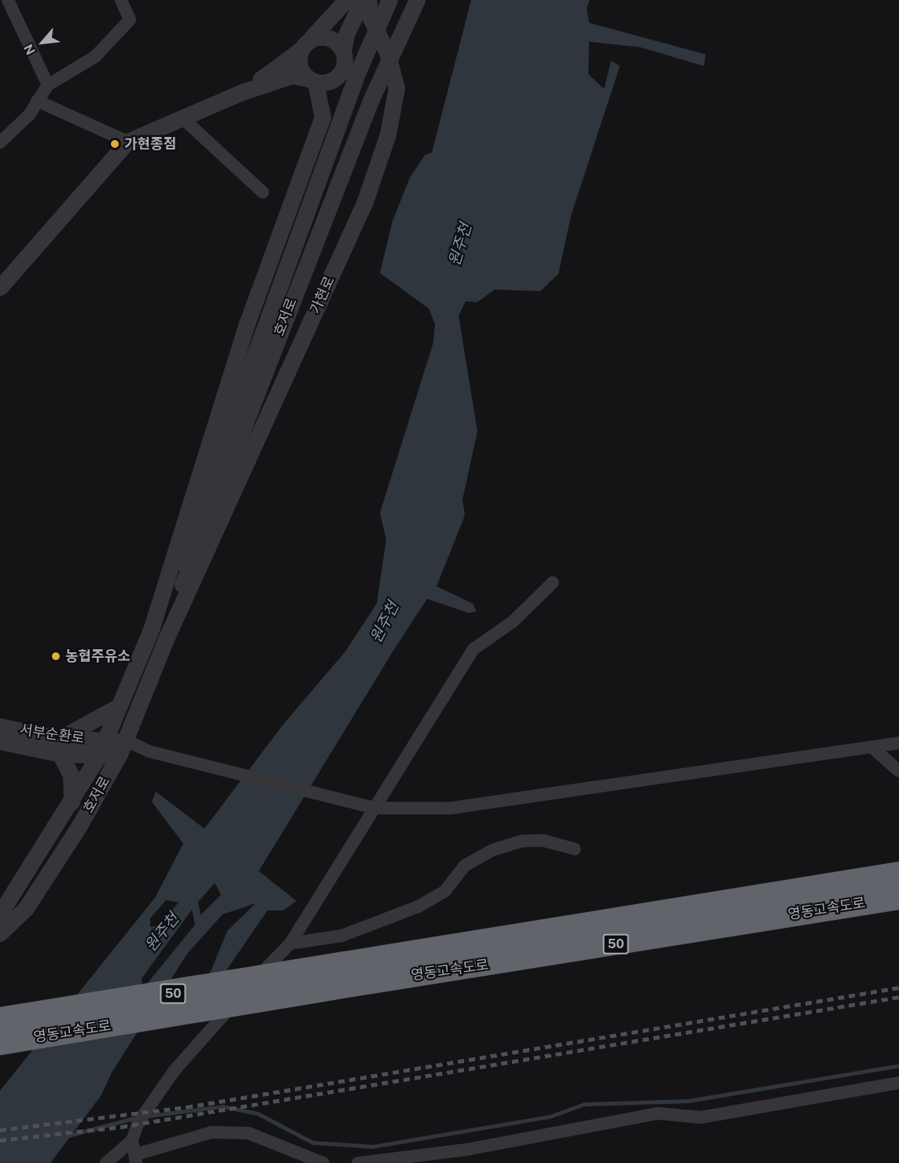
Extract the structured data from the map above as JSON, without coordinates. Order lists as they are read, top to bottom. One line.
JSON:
{"streets":{"highway":["영동고속도로","50"],"street":["가현로","호저로","서부순환로"]},"crossings":[["가현로","호저로"],["호저로","서부순환로"]],"water":["원주천"],"places":["가현종점","농협주유소"],"north":"bottom left"}
